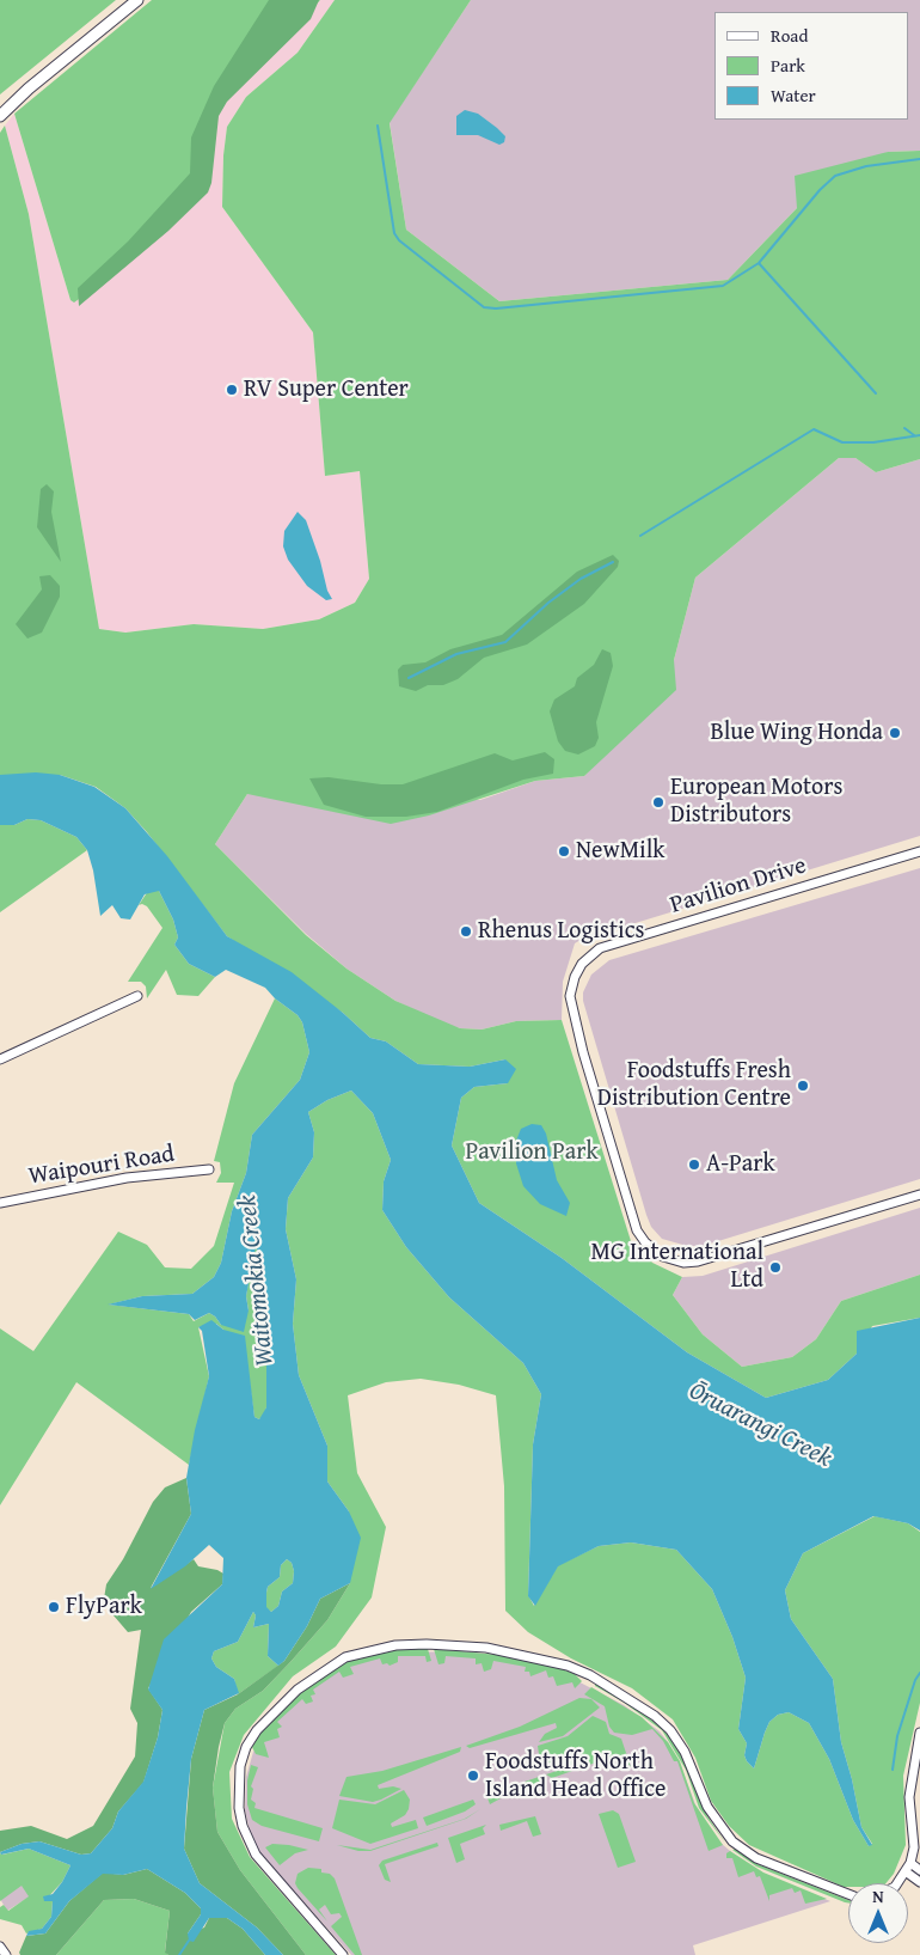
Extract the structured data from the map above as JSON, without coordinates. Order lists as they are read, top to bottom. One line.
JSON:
{"streets":{"street":["Pavilion Drive","Waipouri Road"]},"water":["Waitomokia Creek","Ōruarangi Creek"],"parks":["Pavilion Park"],"places":["RV Super Center","Blue Wing Honda","European Motors Distributors","NewMilk","Rhenus Logistics","Foodstuffs Fresh Distribution Centre","A-Park","MG International Ltd","FlyPark","Foodstuffs North Island Head Office"],"legend":["Road","Park","Water"],"north":"top"}
